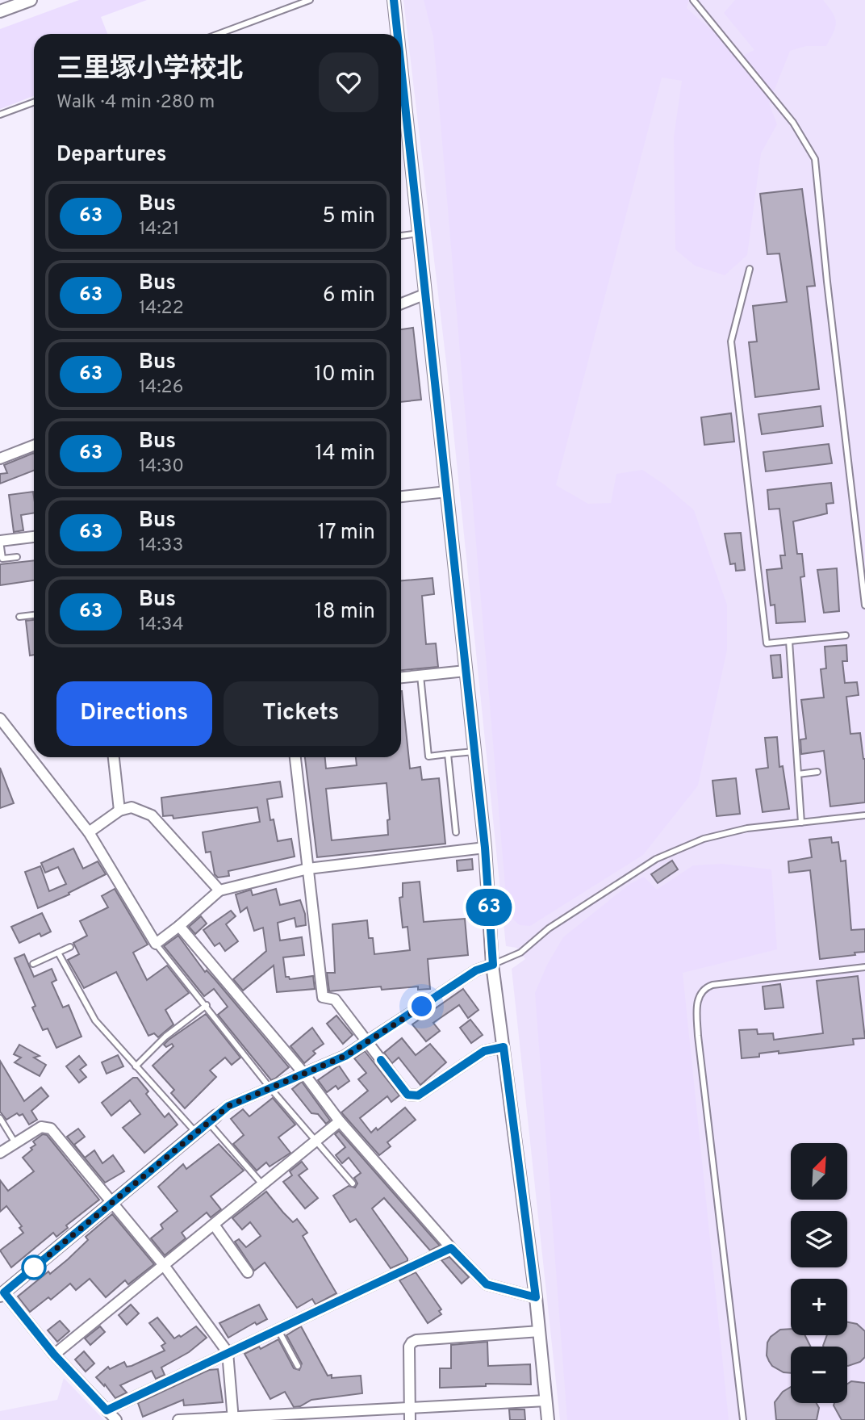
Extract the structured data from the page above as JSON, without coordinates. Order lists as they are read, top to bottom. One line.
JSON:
{"lines":["bus line 63"],"north":"top right","page":{"on_map":"63","heading":[["三里塚小学校北","Walk · 4 min · 280 m"],"Departures"],"list":[{"mark":"63","name":"Bus","note":"14:21","value":"5 min"},{"mark":"63","name":"Bus","note":"14:22","value":"6 min"},{"mark":"63","name":"Bus","note":"14:26","value":"10 min"},{"mark":"63","name":"Bus","note":"14:30","value":"14 min"},{"mark":"63","name":"Bus","note":"14:33","value":"17 min"},{"mark":"63","name":"Bus","note":"14:34","value":"18 min"}],"buttons":["Directions","Tickets"],"map_buttons":["+","−"]}}
